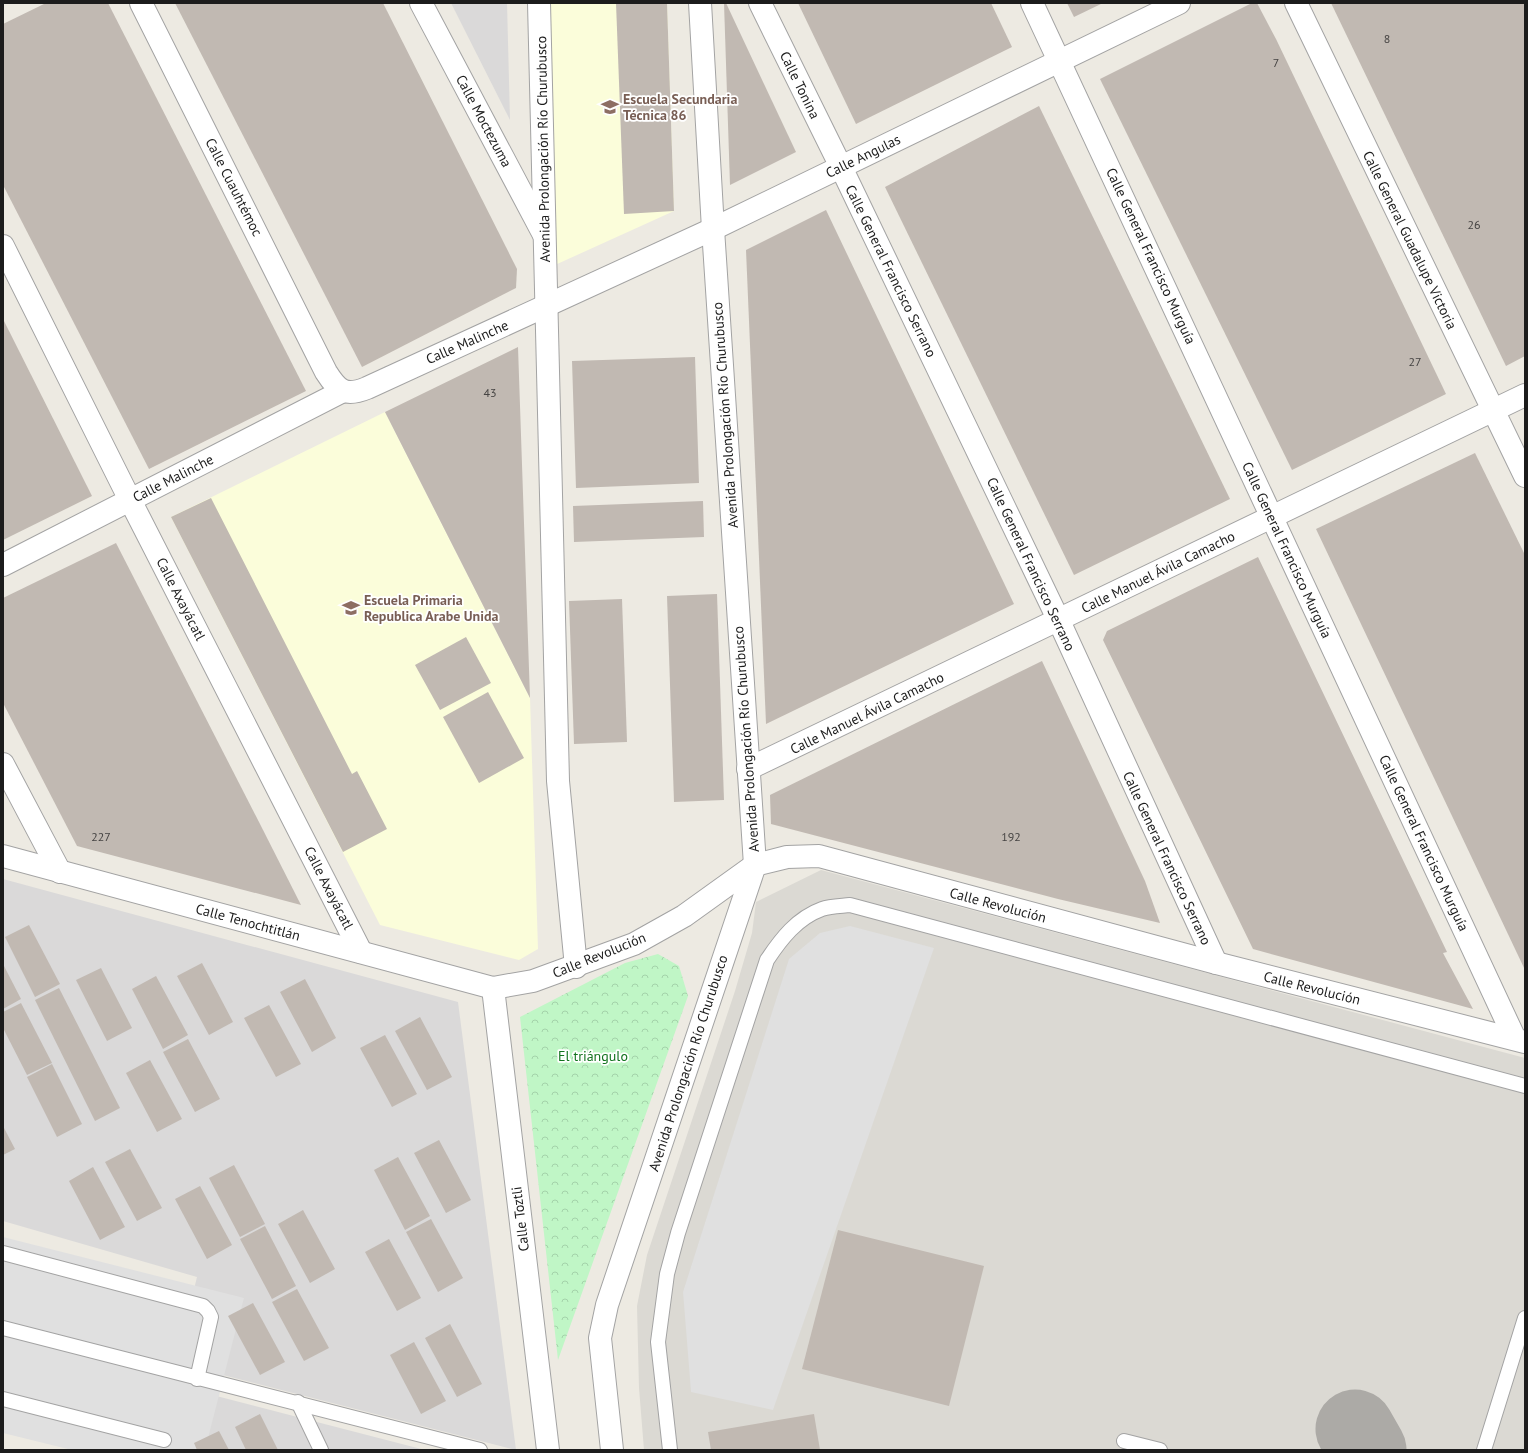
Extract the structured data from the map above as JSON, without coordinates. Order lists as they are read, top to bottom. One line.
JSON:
{"streets":{"street":["Calle Tonina","Calle Moctezuma","Avenida Prolongación Río Churubusco","Calle Angulas","Calle Cuauhtémoc","Calle General Guadalupe Victoria","Calle General Francisco Murguía","Calle General Francisco Serrano","Calle Malinche","Calle Manuel Ávila Camacho","Calle Axayácatl","Calle Revolución","Calle Tenochtitlán","Calle Toztli"]},"crossings":[["Calle Tonina","Calle Angulas"],["Calle Tonina","Calle General Francisco Serrano"],["Calle Moctezuma","Avenida Prolongación Río Churubusco"],["Avenida Prolongación Río Churubusco","Calle Angulas"],["Avenida Prolongación Río Churubusco","Calle Malinche"],["Avenida Prolongación Río Churubusco","Calle Manuel Ávila Camacho"],["Avenida Prolongación Río Churubusco","Calle Revolución"],["Calle Angulas","Calle General Francisco Murguía"],["Calle Angulas","Calle General Francisco Serrano"],["Calle Angulas","Calle Malinche"],["Calle Cuauhtémoc","Calle Malinche"],["Calle General Guadalupe Victoria","Calle Manuel Ávila Camacho"],["Calle General Francisco Murguía","Calle Manuel Ávila Camacho"],["Calle General Francisco Murguía","Calle Revolución"],["Calle General Francisco Serrano","Calle Manuel Ávila Camacho"],["Calle General Francisco Serrano","Calle Revolución"],["Calle Malinche","Calle Axayácatl"],["Calle Axayácatl","Calle Tenochtitlán"],["Calle Revolución","Calle Tenochtitlán"],["Calle Revolución","Calle Toztli"],["Calle Tenochtitlán","Calle Toztli"]],"parks":["El triángulo"],"places":{"school or university":["Escuela Secundaria Técnica 86","Escuela Primaria Republica Arabe Unida"]},"house_numbers":["8","7","26","27","43","227","192"]}
